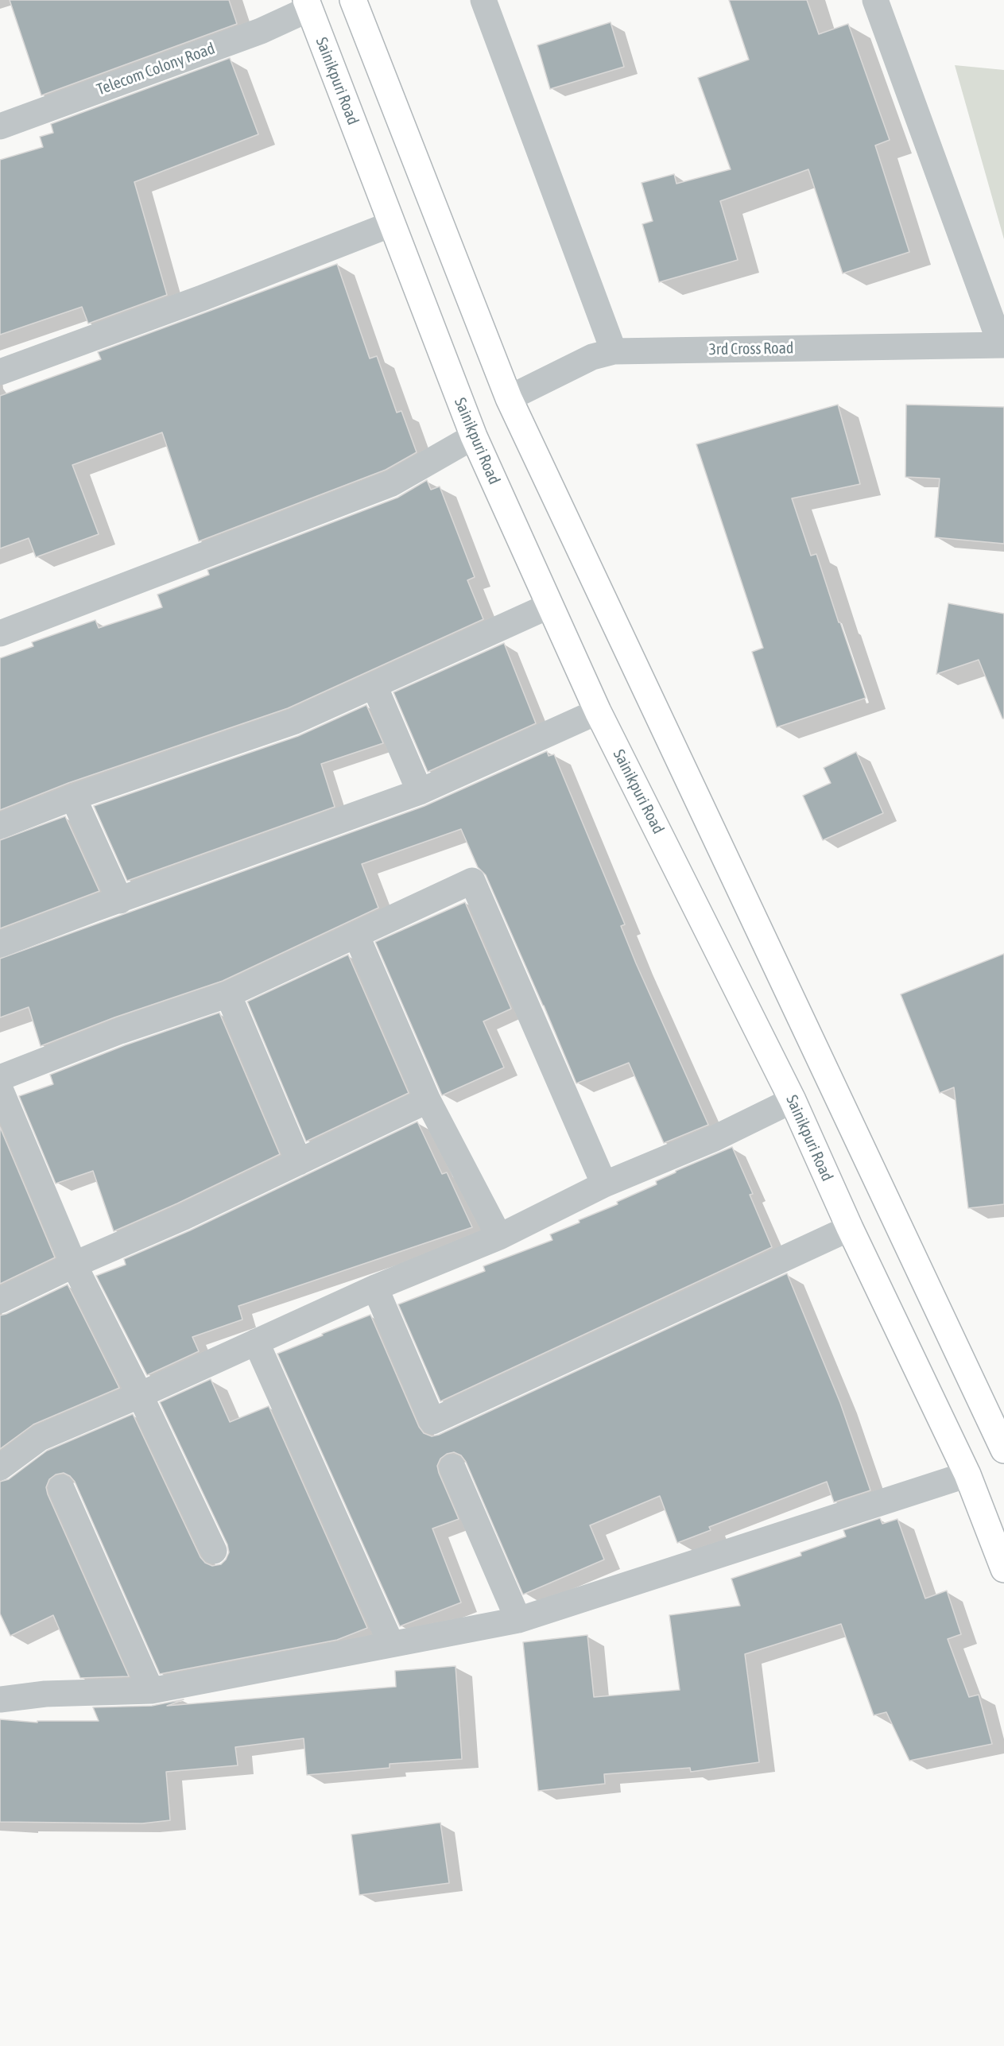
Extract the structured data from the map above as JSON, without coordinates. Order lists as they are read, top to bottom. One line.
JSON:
{"streets":{"main road":["Sainikpuri Road"],"street":["Telecom Colony Road","3rd Cross Road"]},"crossings":[["Telecom Colony Road","Sainikpuri Road"]]}
